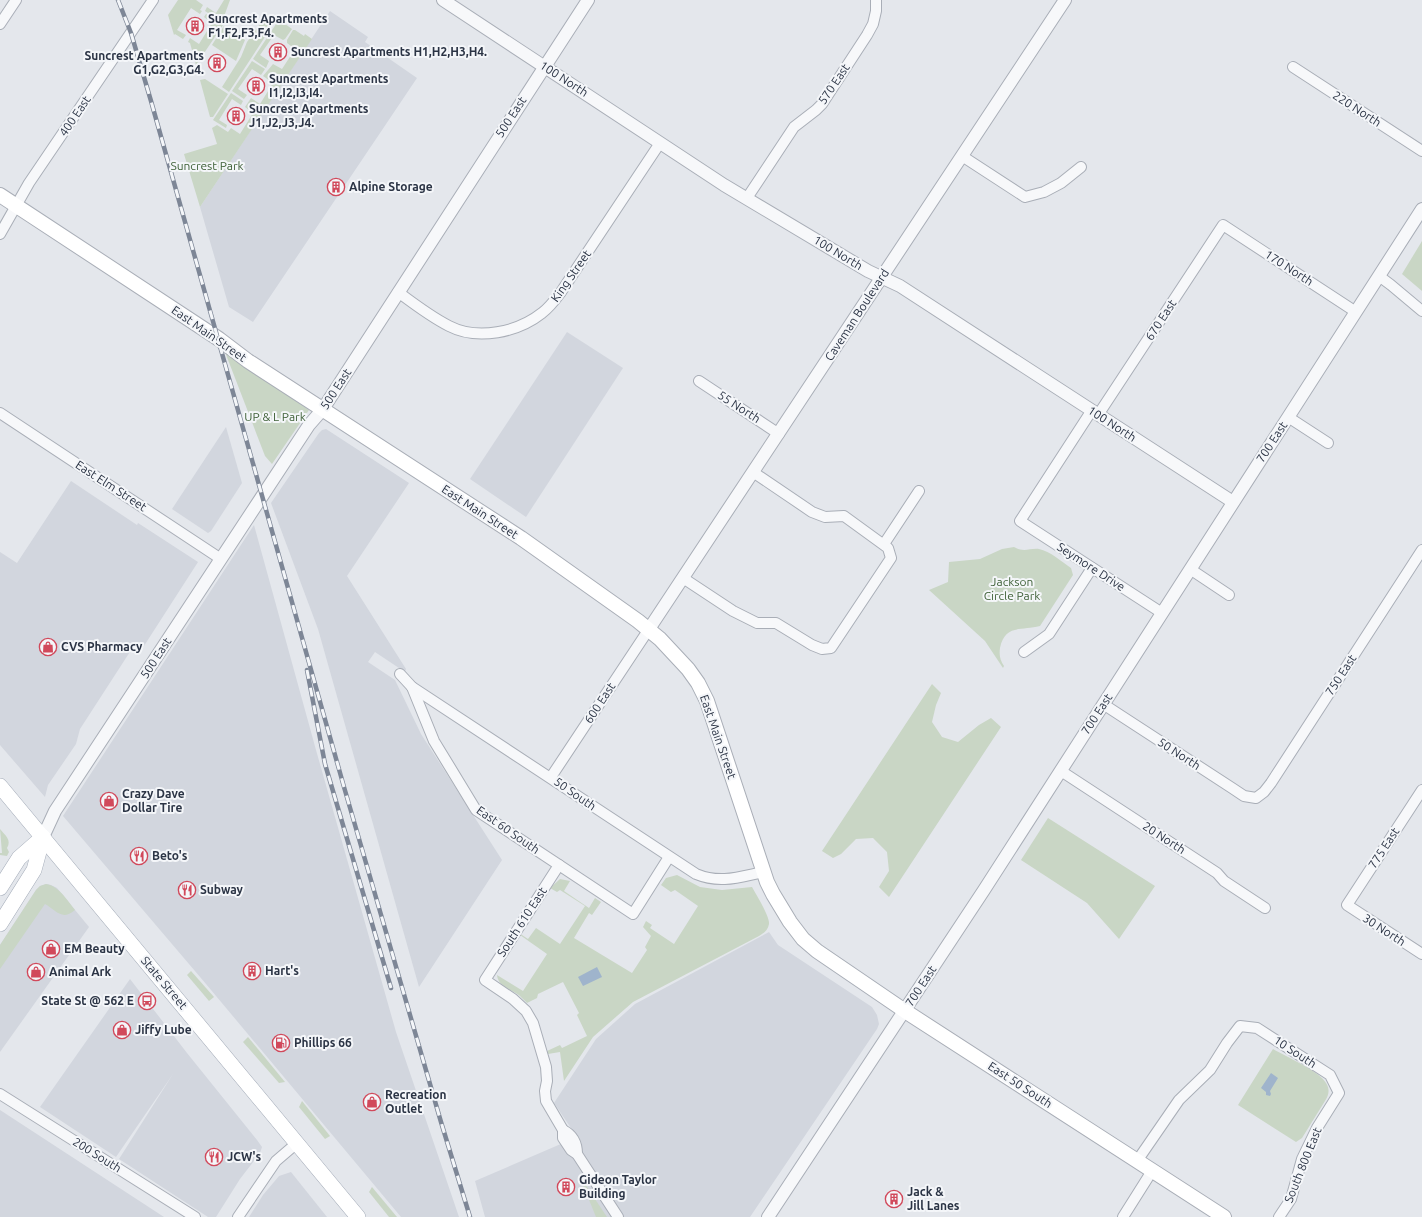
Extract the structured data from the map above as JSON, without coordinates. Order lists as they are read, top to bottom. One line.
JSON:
{"streets":{"main road":["500 East","East Main Street","State Street","East 50 South"],"street":["100 North","570 East","220 North","400 East","170 North","King Street","Caveman Boulevard","670 East","55 North","700 East","East Elm Street","Seymore Drive","750 East","600 East","50 North","50 South","East 60 South","20 North","775 East","South 610 East","30 North","10 South","200 South","South 800 East"]},"crossings":[["100 North","570 East"],["100 North","500 East"],["100 North","King Street"],["100 North","Caveman Boulevard"],["100 North","670 East"],["100 North","700 East"],["400 East","East Main Street"],["500 East","King Street"],["500 East","East Main Street"],["500 East","East Elm Street"],["500 East","State Street"],["170 North","670 East"],["170 North","700 East"],["Caveman Boulevard","East Main Street"],["Caveman Boulevard","55 North"],["Caveman Boulevard","600 East"],["670 East","Seymore Drive"],["East Main Street","600 East"],["East Main Street","50 South"],["East Main Street","East 50 South"],["700 East","Seymore Drive"],["700 East","50 North"],["700 East","20 North"],["700 East","East 50 South"],["750 East","50 North"],["600 East","50 South"],["50 South","East 60 South"],["East 60 South","South 610 East"],["775 East","30 North"],["10 South","East 50 South"],["10 South","South 800 East"]],"parks":["Suncrest Park","UP & L Park","Jackson Circle Park"],"places":{"building":["Suncrest Apartments F1,F2,F3,F4.","Suncrest Apartments H1,H2,H3,H4.","Suncrest Apartments G1,G2,G3,G4.","Suncrest Apartments I1,I2,I3,I4.","Suncrest Apartments J1,J2,J3,J4.","Alpine Storage","Hart's","Gideon Taylor Building","Jack & Jill Lanes"],"shop":["CVS Pharmacy","Crazy Dave Dollar Tire","EM Beauty","Animal Ark","Jiffy Lube","Recreation Outlet"],"restaurant":["Beto's","Subway","JCW's"],"bus stop":["State St @ 562 E"],"fuel station":["Phillips 66"]}}
